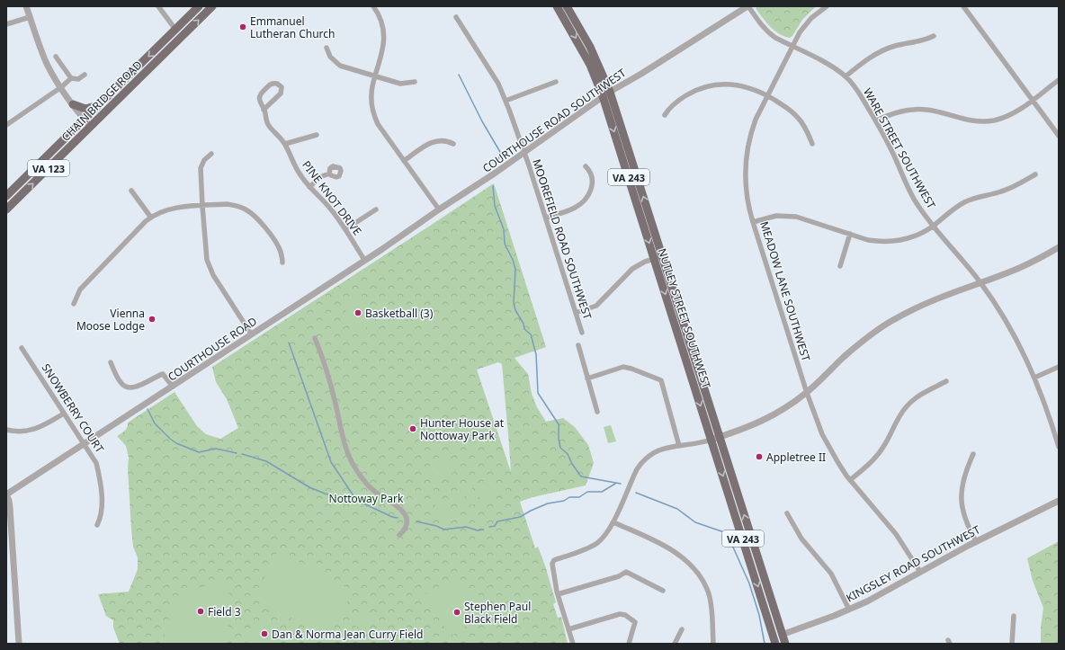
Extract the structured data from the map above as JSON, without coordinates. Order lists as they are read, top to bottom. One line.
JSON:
{"streets":{"main road":["CHAIN BRIDGE ROAD","VA 123","VA 243","NUTLEY STREET SOUTHWEST"],"street":["COURTHOUSE ROAD SOUTHWEST","WARE STREET SOUTHWEST","PINE KNOT DRIVE","MOOREFIELD ROAD SOUTHWEST","MEADOW LANE SOUTHWEST","COURTHOUSE ROAD","SNOWBERRY COURT","KINGSLEY ROAD SOUTHWEST"]},"crossings":[["COURTHOUSE ROAD SOUTHWEST","WARE STREET SOUTHWEST"],["COURTHOUSE ROAD SOUTHWEST","MOOREFIELD ROAD SOUTHWEST"],["COURTHOUSE ROAD SOUTHWEST","NUTLEY STREET SOUTHWEST"],["COURTHOUSE ROAD SOUTHWEST","COURTHOUSE ROAD"],["WARE STREET SOUTHWEST","MEADOW LANE SOUTHWEST"],["PINE KNOT DRIVE","COURTHOUSE ROAD"],["MEADOW LANE SOUTHWEST","KINGSLEY ROAD SOUTHWEST"],["NUTLEY STREET SOUTHWEST","KINGSLEY ROAD SOUTHWEST"],["COURTHOUSE ROAD","SNOWBERRY COURT"]],"parks":["Nottoway Park"],"places":["Emmanuel Lutheran Church","Basketball (3)","Vienna Moose Lodge","Hunter House at Nottoway Park","Appletree II","Field 3","Stephen Paul Black Field","Dan & Norma Jean Curry Field"]}
